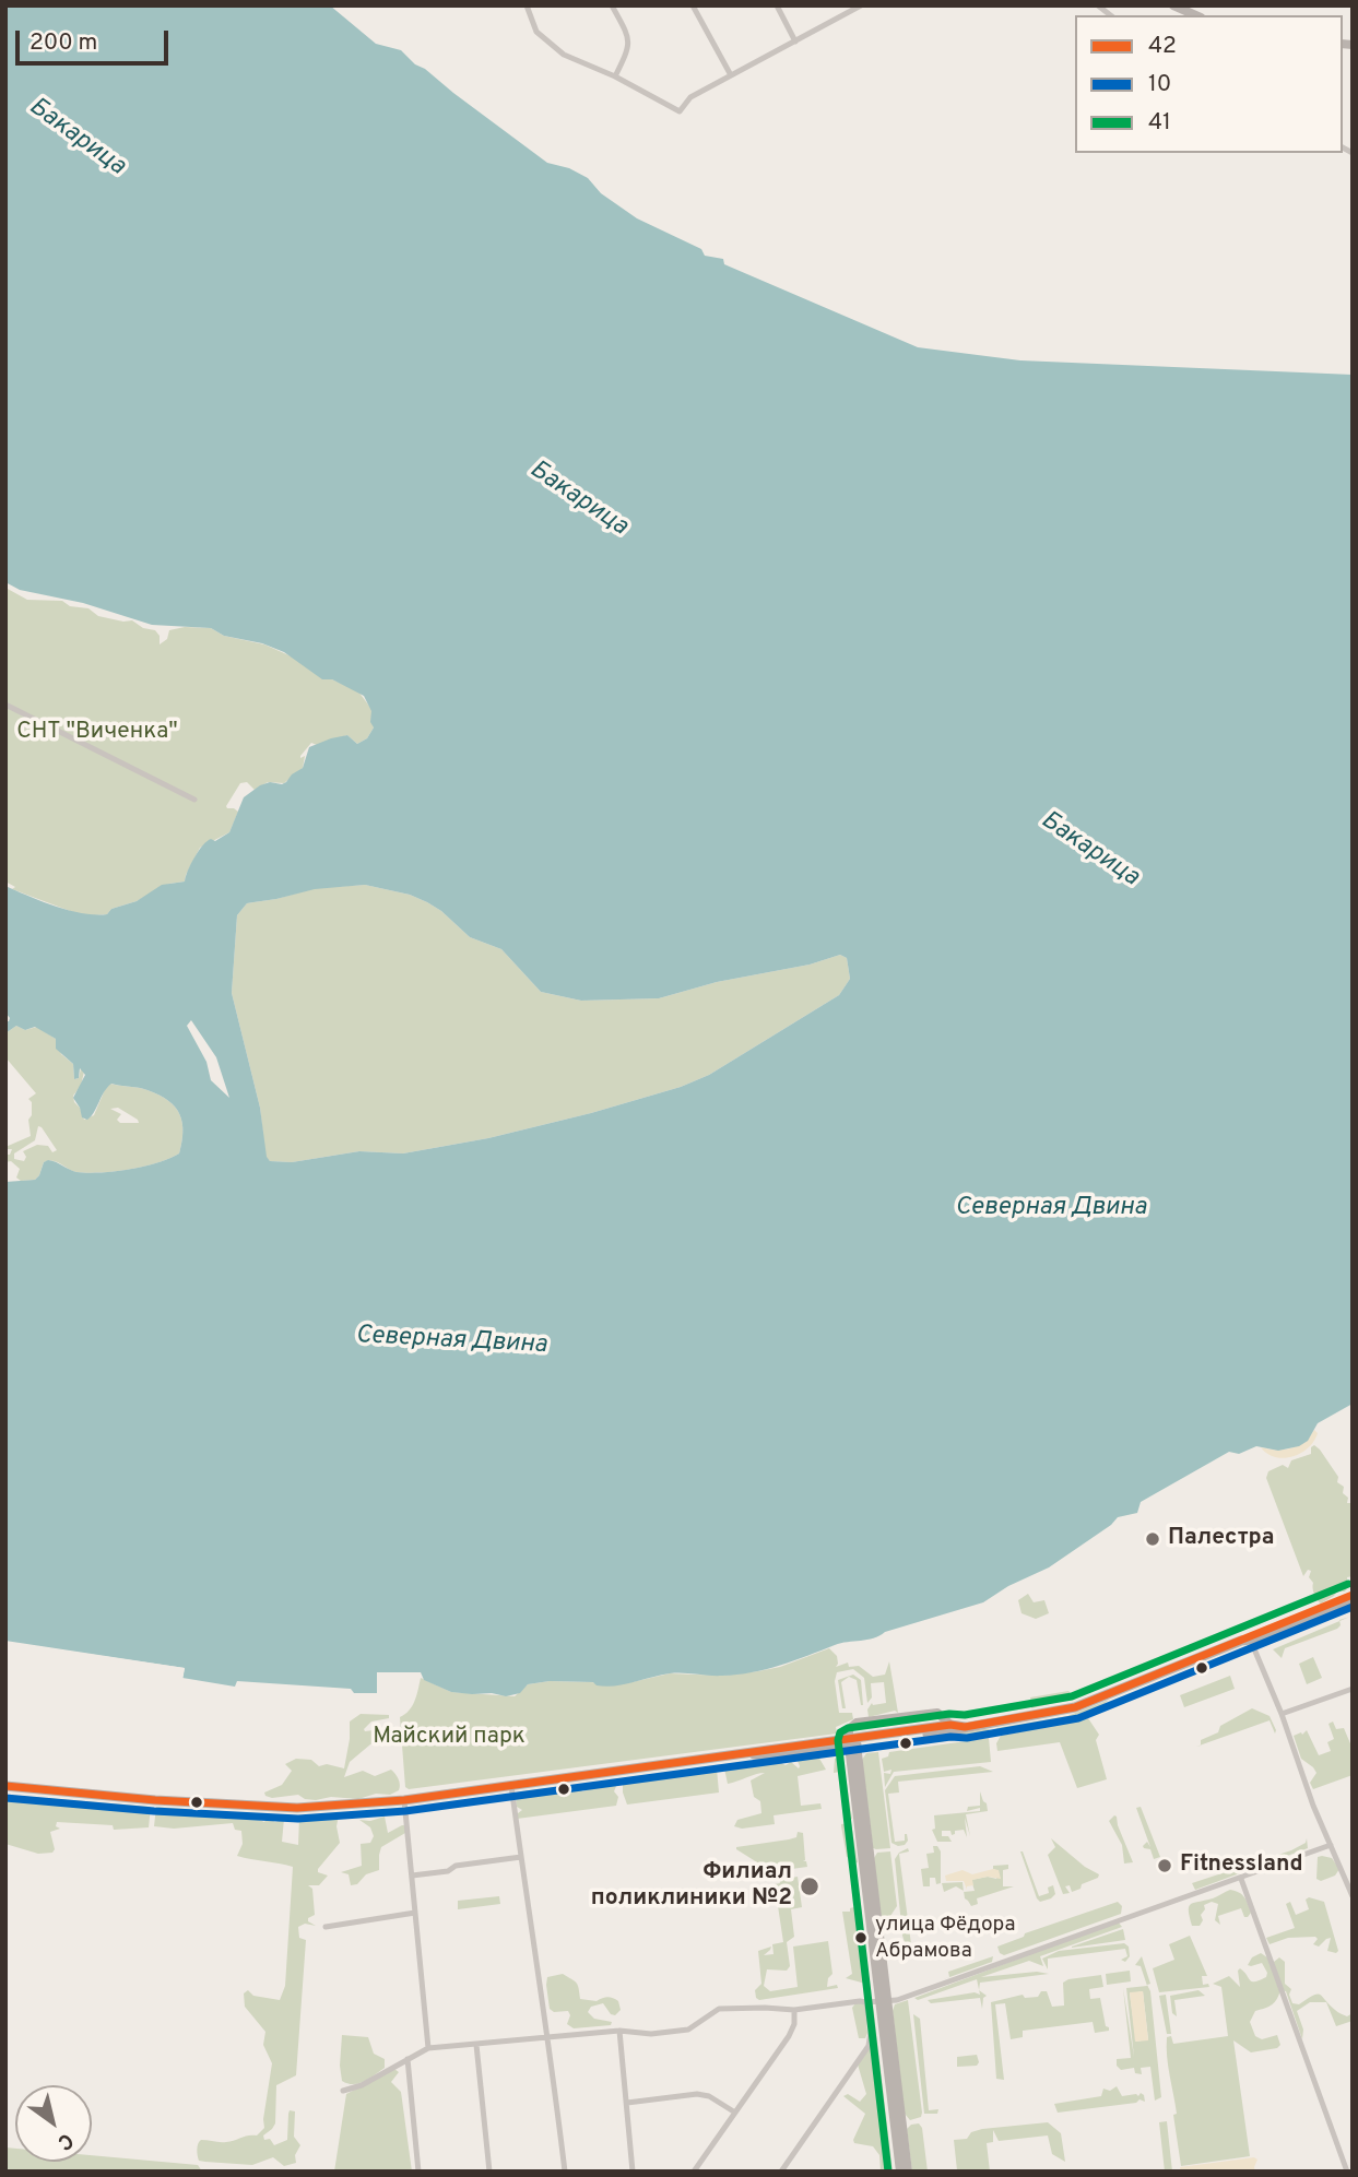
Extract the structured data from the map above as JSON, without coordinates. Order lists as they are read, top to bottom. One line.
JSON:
{"water":["Бакарица","Северная Двина"],"parks":["СНТ \"Виченка\"","Майский парк"],"places":["Палестра","Fitnessland","Филиал поликлиники №2","улица Фёдора Абрамова"],"lines":["transit line 41","transit line 42","transit line 10"],"legend":["42","10","41"],"scale_bar":"200 m","north":"bottom right"}
